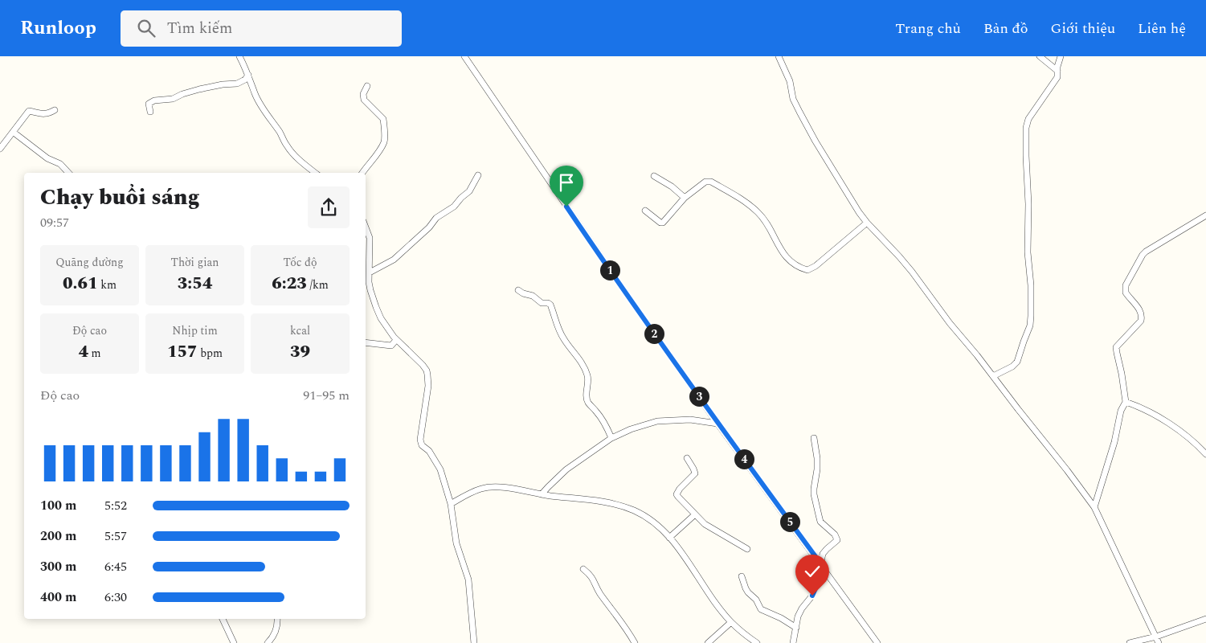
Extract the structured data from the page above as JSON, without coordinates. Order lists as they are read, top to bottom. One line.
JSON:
{"page":{"header":"Runloop","search":"Tìm kiếm","nav":["Trang chủ","Bản đồ","Giới thiệu","Liên hệ"],"heading":["Chạy buổi sáng","09:57"],"stats":[["Quãng đường","0.61 km"],["Thời gian","3:54"],["Tốc độ","6:23 /km"],["Độ cao","4 m"],["Nhịp tim","157 bpm"],["kcal","39"]],"pins":["1","2","3","4","5"],"chart":["Độ cao","91–95 m"],"list":[{"name":"100 m","note":"5:52"},{"name":"200 m","note":"5:57"},{"name":"300 m","note":"6:45"},{"name":"400 m","note":"6:30"}]}}
